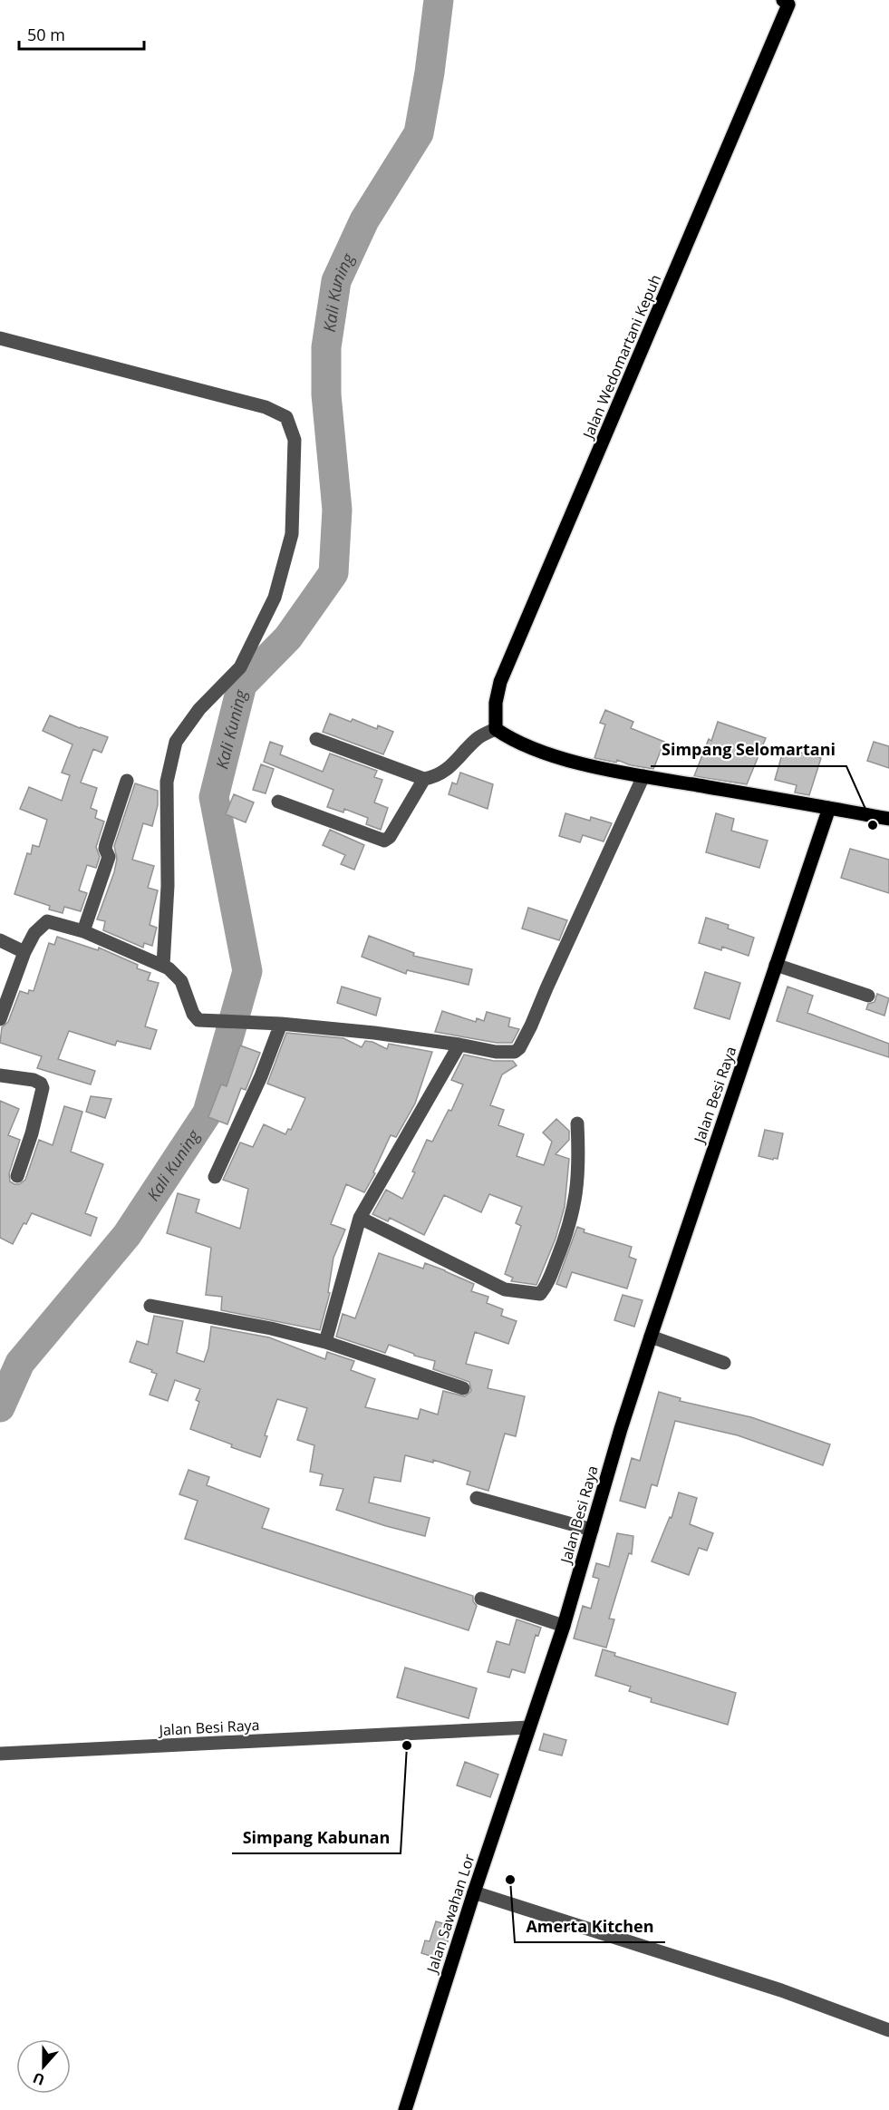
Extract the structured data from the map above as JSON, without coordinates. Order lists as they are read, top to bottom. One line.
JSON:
{"streets":{"main road":["Jalan Wedomartani Kepuh","Jalan Besi Raya","Jalan Sawahan Lor"]},"crossings":[["Jalan Besi Raya","Jalan Sawahan Lor"]],"water":["Kali Kuning"],"places":["Simpang Selomartani","Simpang Kabunan","Amerta Kitchen"],"scale_bar":"50 m","north":"bottom"}
